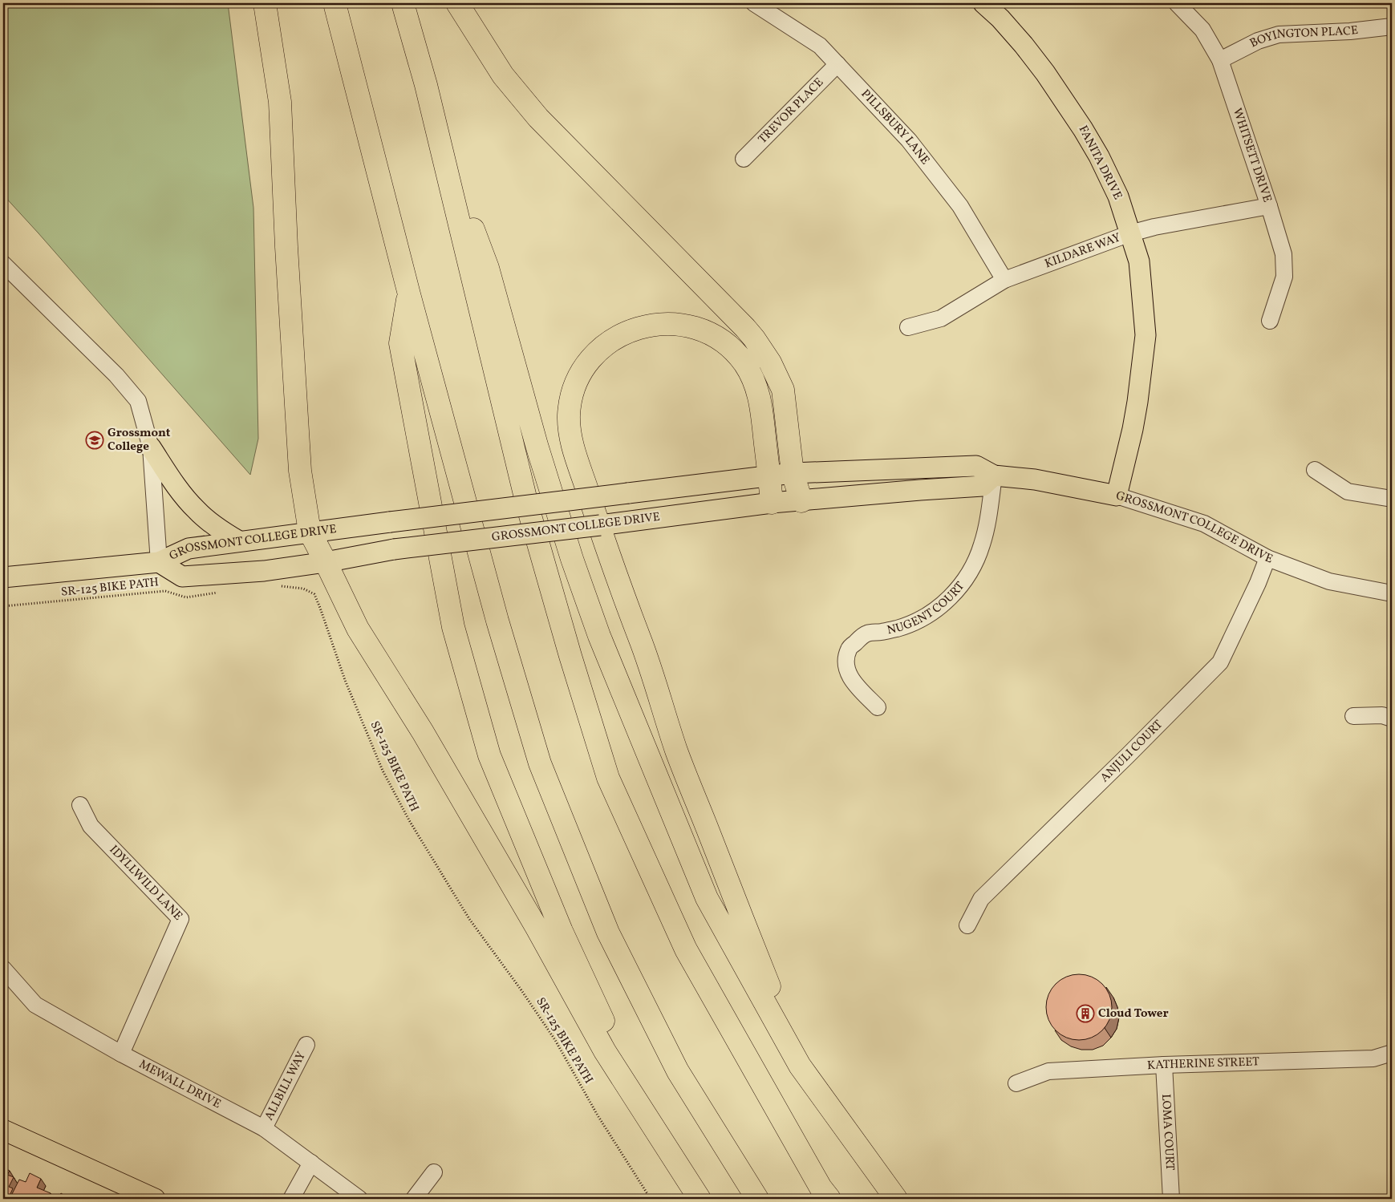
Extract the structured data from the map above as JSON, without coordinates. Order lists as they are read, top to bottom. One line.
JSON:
{"streets":{"main road":["FANITA DRIVE","GROSSMONT COLLEGE DRIVE"],"street":["BOYINGTON PLACE","TREVOR PLACE","PILLSBURY LANE","WHITSETT DRIVE","KILDARE WAY","NUGENT COURT","ANJULI COURT","IDYLLWILD LANE","KATHERINE STREET","MEWALL DRIVE","ALLBILL WAY","LOMA COURT"],"path":["SR-125 BIKE PATH"]},"crossings":[["BOYINGTON PLACE","WHITSETT DRIVE"],["TREVOR PLACE","PILLSBURY LANE"],["PILLSBURY LANE","KILDARE WAY"],["WHITSETT DRIVE","KILDARE WAY"],["FANITA DRIVE","KILDARE WAY"],["FANITA DRIVE","GROSSMONT COLLEGE DRIVE"],["GROSSMONT COLLEGE DRIVE","NUGENT COURT"],["GROSSMONT COLLEGE DRIVE","ANJULI COURT"],["IDYLLWILD LANE","MEWALL DRIVE"],["KATHERINE STREET","LOMA COURT"],["MEWALL DRIVE","ALLBILL WAY"]],"places":{"school or university":["Grossmont College"],"building":["Cloud Tower"]}}
